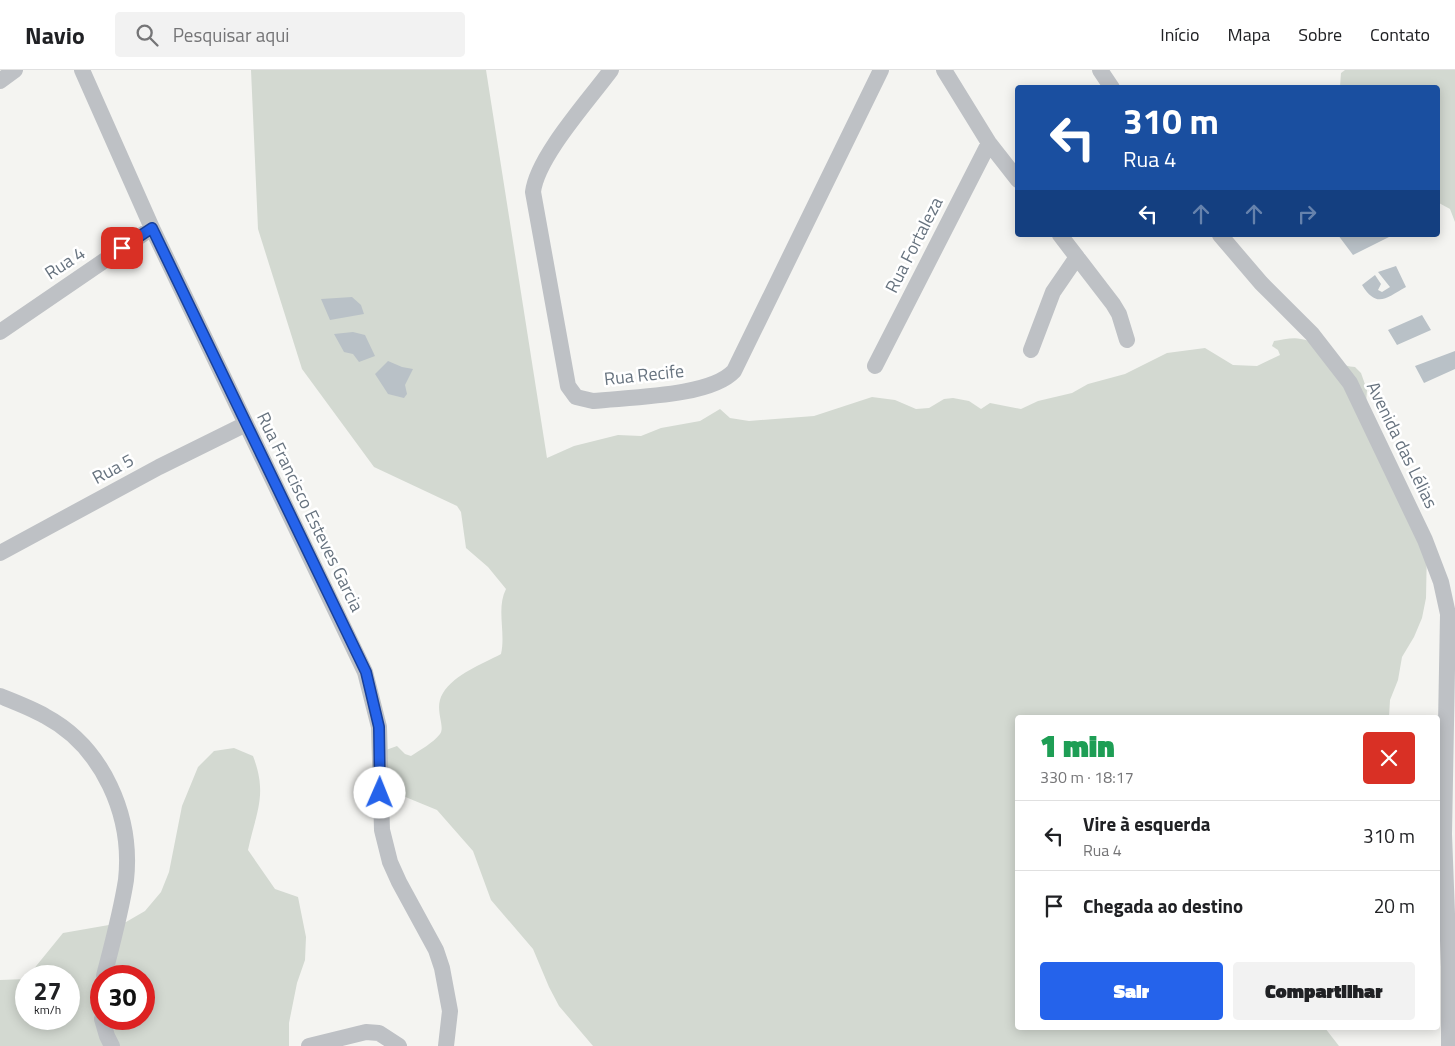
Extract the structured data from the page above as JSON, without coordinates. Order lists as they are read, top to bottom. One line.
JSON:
{"streets":{"street":["Rua Fortaleza","Rua 4","Rua Recife","Avenida das Lélias","Rua 5","Rua Francisco Esteves Garcia"]},"crossings":[["Rua 4","Rua Francisco Esteves Garcia"],["Rua 5","Rua Francisco Esteves Garcia"]],"page":{"header":"Navio","search":"Pesquisar aqui","nav":["Início","Mapa","Sobre","Contato"],"turn":["310 m","Rua 4"],"heading":["1 min","330 m · 18:17"],"list":[{"name":"Vire à esquerda","note":"Rua 4","value":"310 m"},{"name":"Chegada ao destino","value":"20 m"}],"buttons":["Sair","Compartilhar"],"speed":"27 km/h","limit":"30"}}
